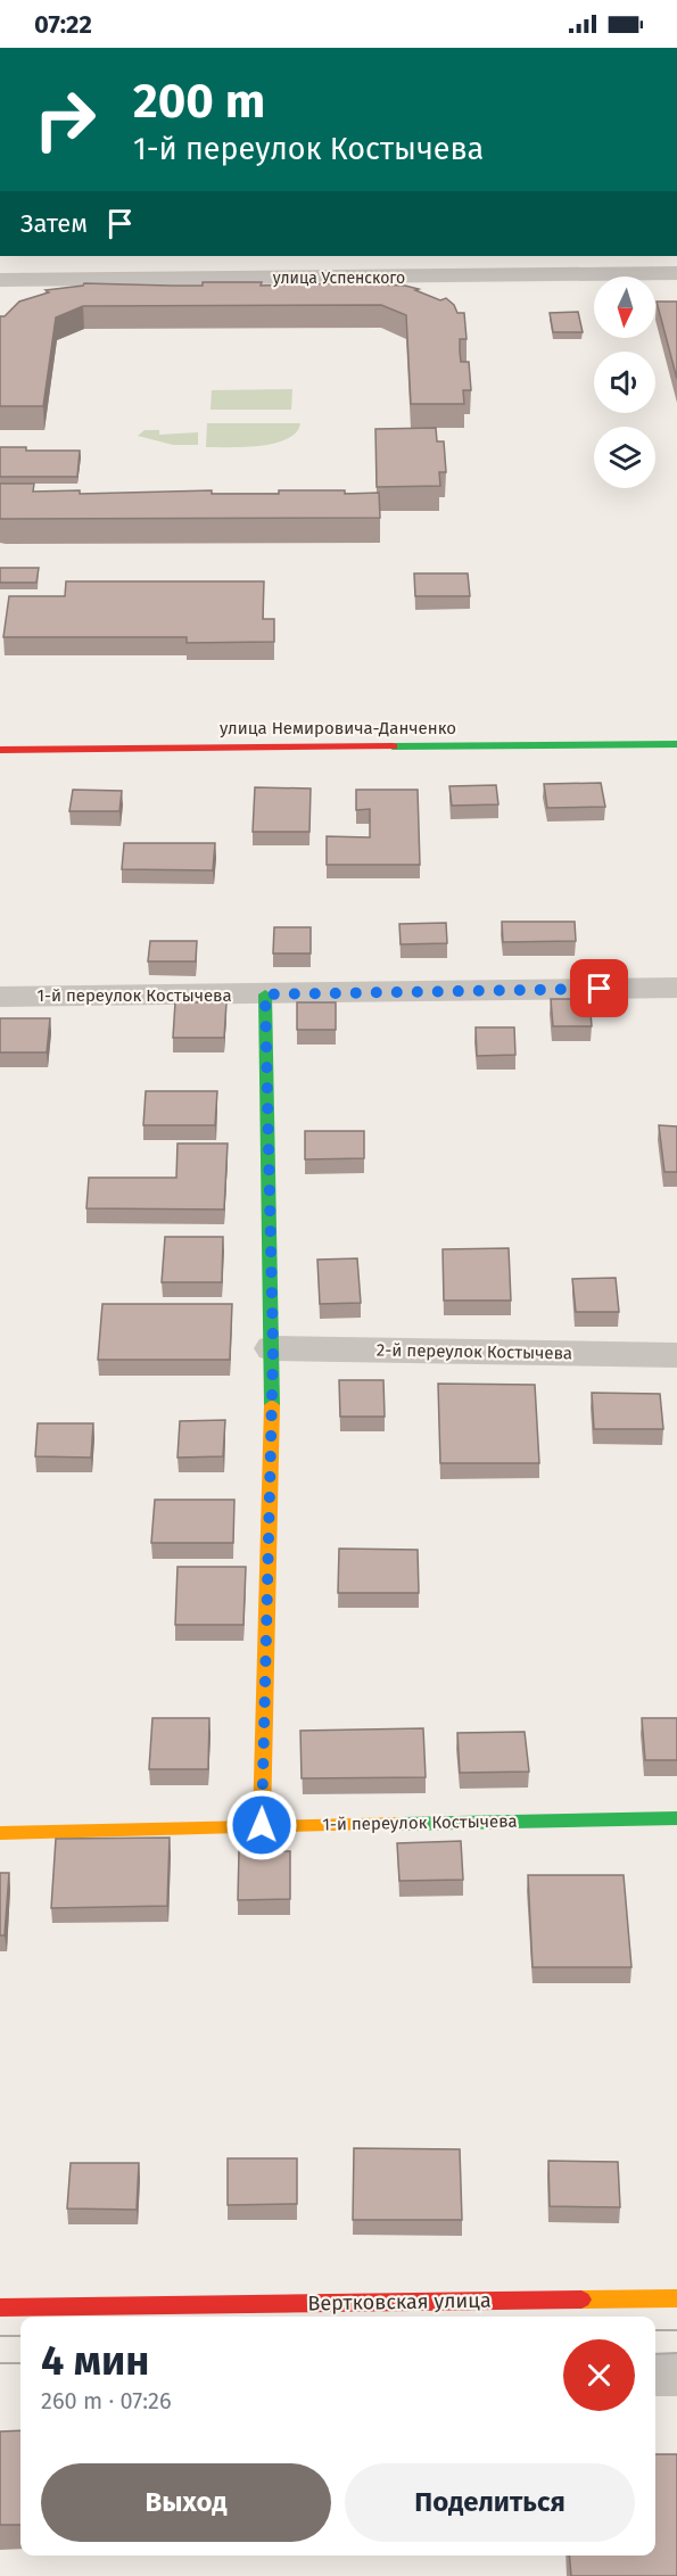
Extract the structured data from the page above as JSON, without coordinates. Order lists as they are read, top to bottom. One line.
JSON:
{"streets":{"street":["улица Успенского","улица Немировича-Данченко","1-й переулок Костычева","2-й переулок Костычева","Вертковская улица"]},"north":"bottom","page":{"status":"07:22","turn":["200 m","1-й переулок Костычева"],"then":"Затем","heading":["4 мин","260 m · 07:26"],"buttons":["Выход","Поделиться"]}}
